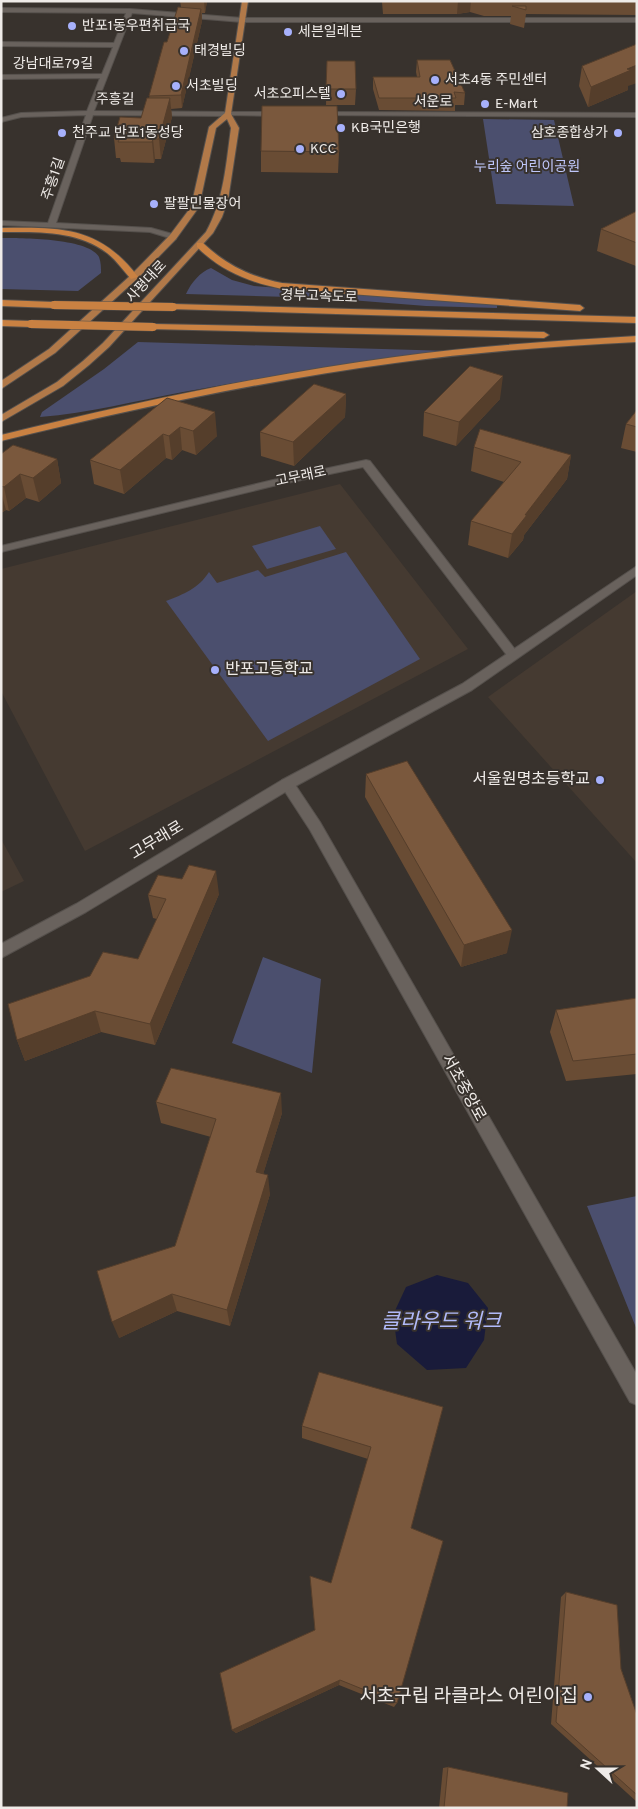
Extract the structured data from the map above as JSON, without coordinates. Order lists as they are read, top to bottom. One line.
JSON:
{"streets":{"highway":["경부고속도로"],"main road":["사평대로"],"street":["강남대로79길","주흥길","서운로","주흥1길","고무래로","서초중앙로"]},"crossings":[["강남대로79길","주흥길"],["강남대로79길","주흥1길"],["주흥길","주흥1길"],["주흥길","사평대로"],["주흥1길","사평대로"],["고무래로","서초중앙로"]],"water":["클라우드 워크"],"parks":["누리숲 어린이공원"],"places":["반포1동우편취급국","세븐일레븐","태경빌딩","서초4동 주민센터","서초빌딩","서초오피스텔","E-Mart","KB국민은행","천주교 반포1동성당","삼호종합상가","KCC","팔팔민물장어","반포고등학교","서울원명초등학교","서초구립 라클라스 어린이집"],"north":"left"}
